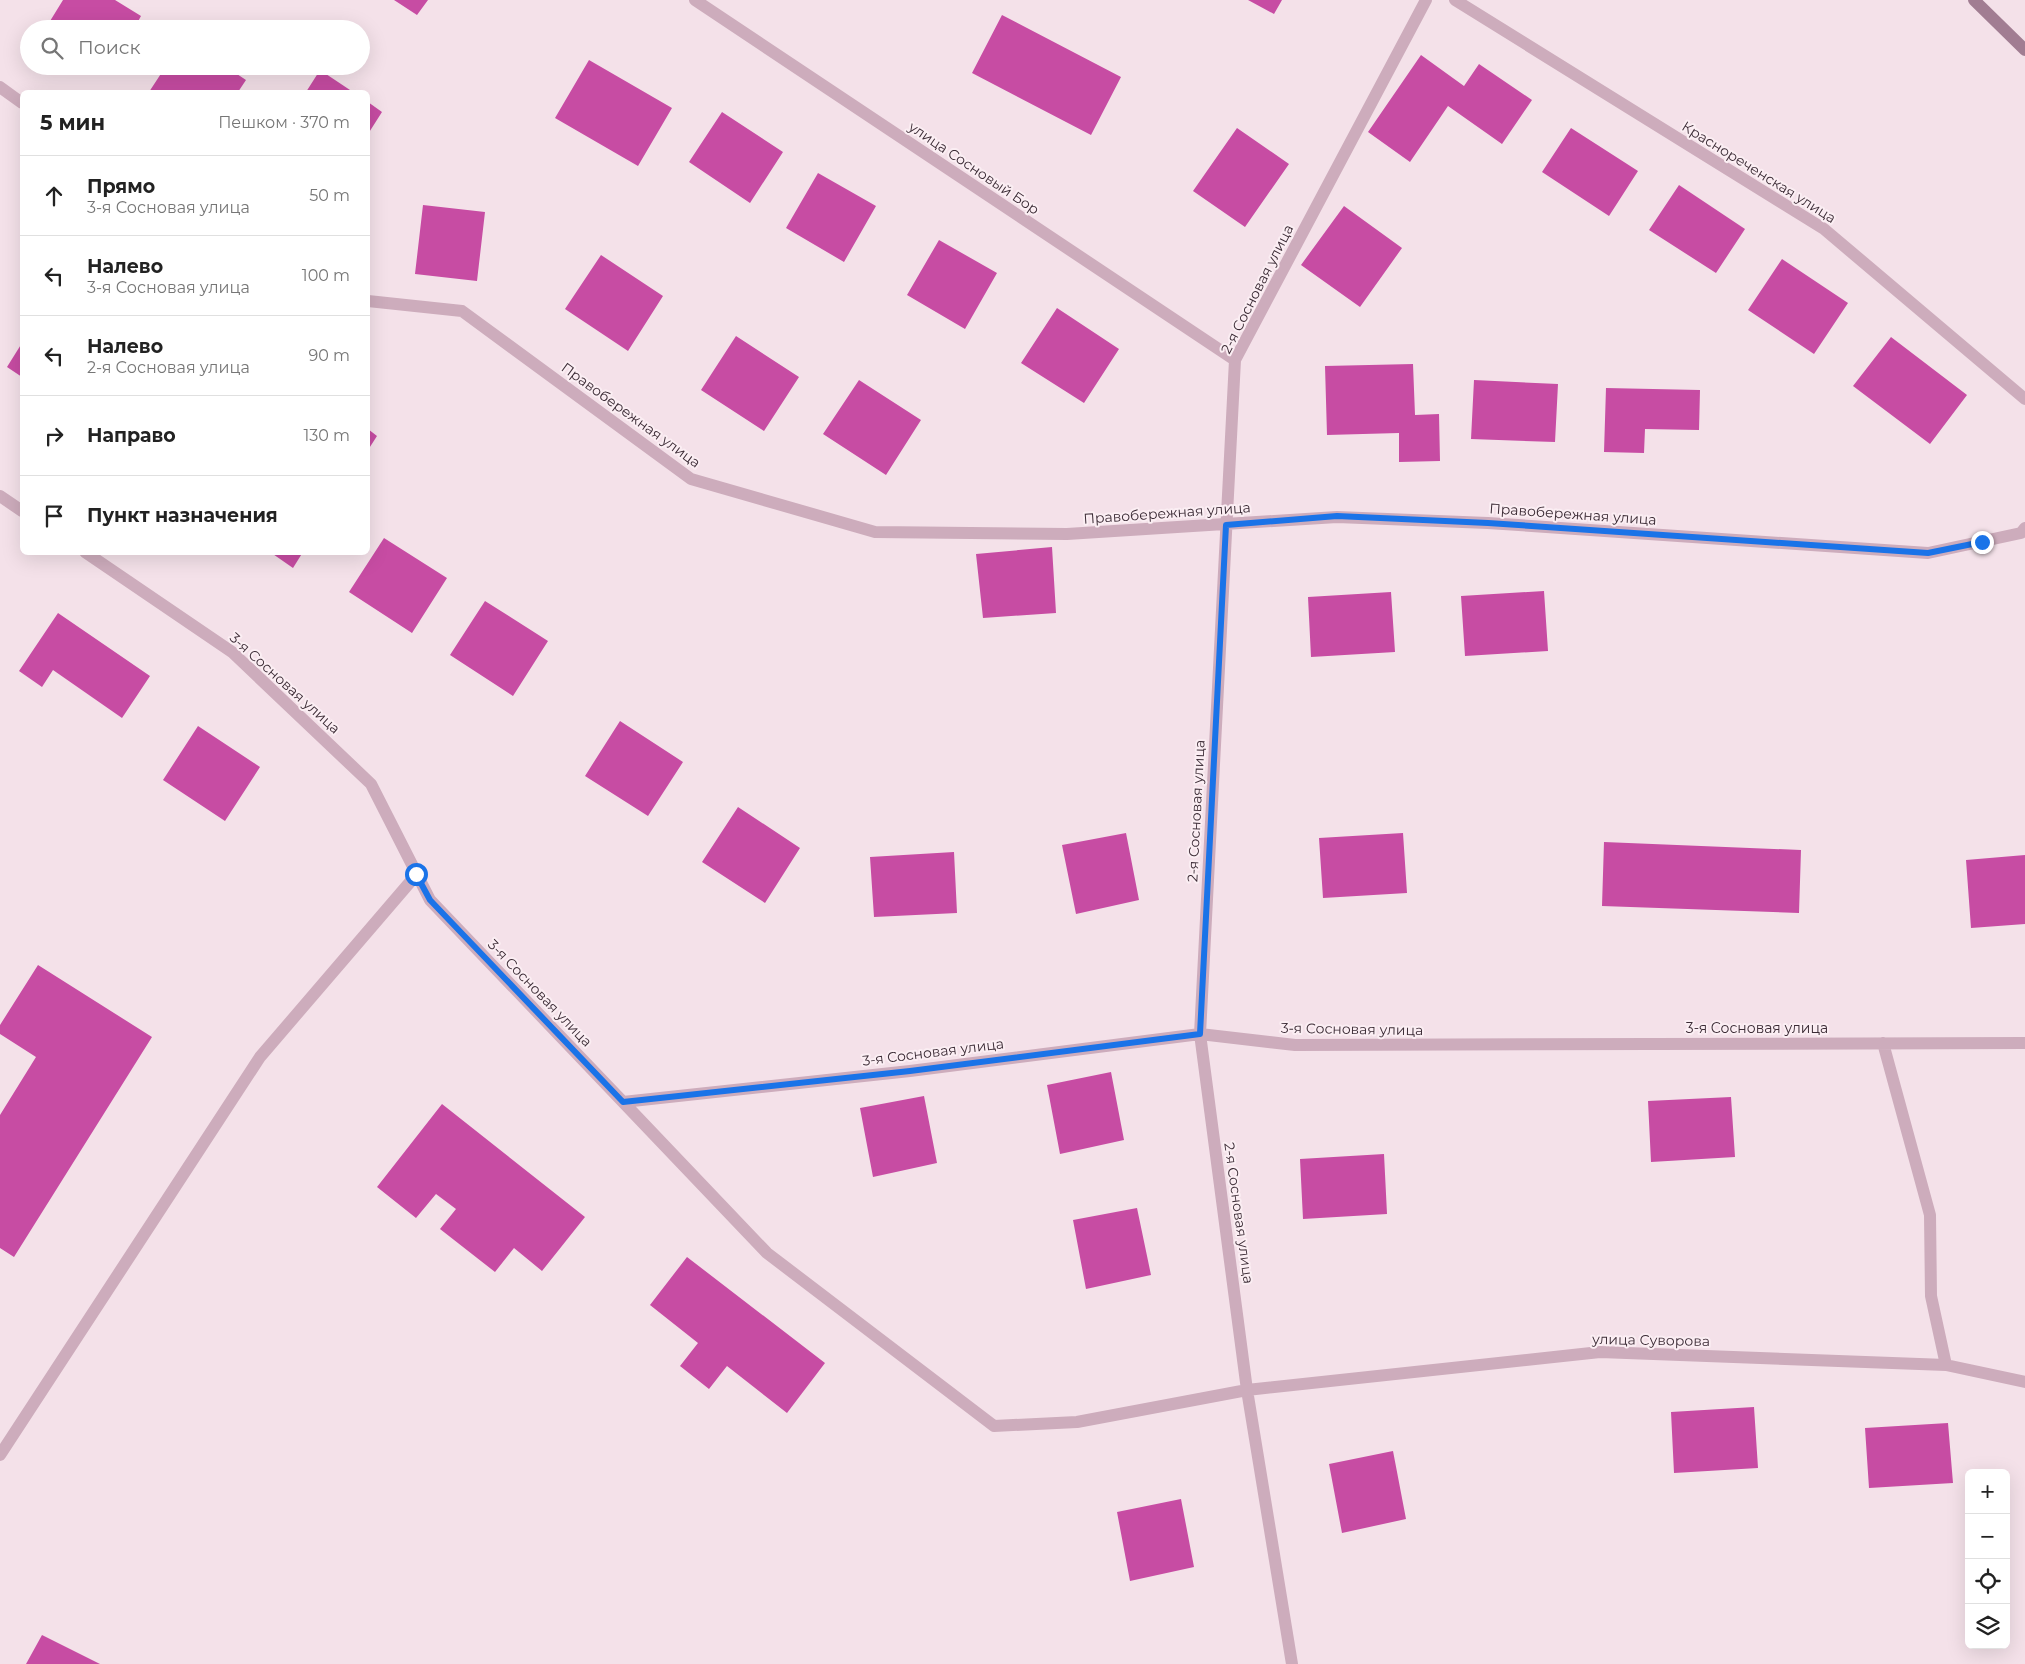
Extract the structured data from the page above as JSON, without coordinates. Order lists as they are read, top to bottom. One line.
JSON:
{"streets":{"street":["улица Сосновый Бор","Краснореченская улица","2-я Сосновая улица","Правобережная улица","3-я Сосновая улица","улица Суворова"]},"crossings":[["улица Сосновый Бор","2-я Сосновая улица"],["2-я Сосновая улица","Правобережная улица"],["2-я Сосновая улица","3-я Сосновая улица"],["2-я Сосновая улица","улица Суворова"],["3-я Сосновая улица","улица Суворова"]],"page":{"search":"Поиск","heading":["5 мин","Пешком · 370 m"],"list":[["Прямо","3-я Сосновая улица","50 m"],["Налево","3-я Сосновая улица","100 m"],["Налево","2-я Сосновая улица","90 m"],["Направо","130 m"],"Пункт назначения"],"map_buttons":["+","−"]}}
